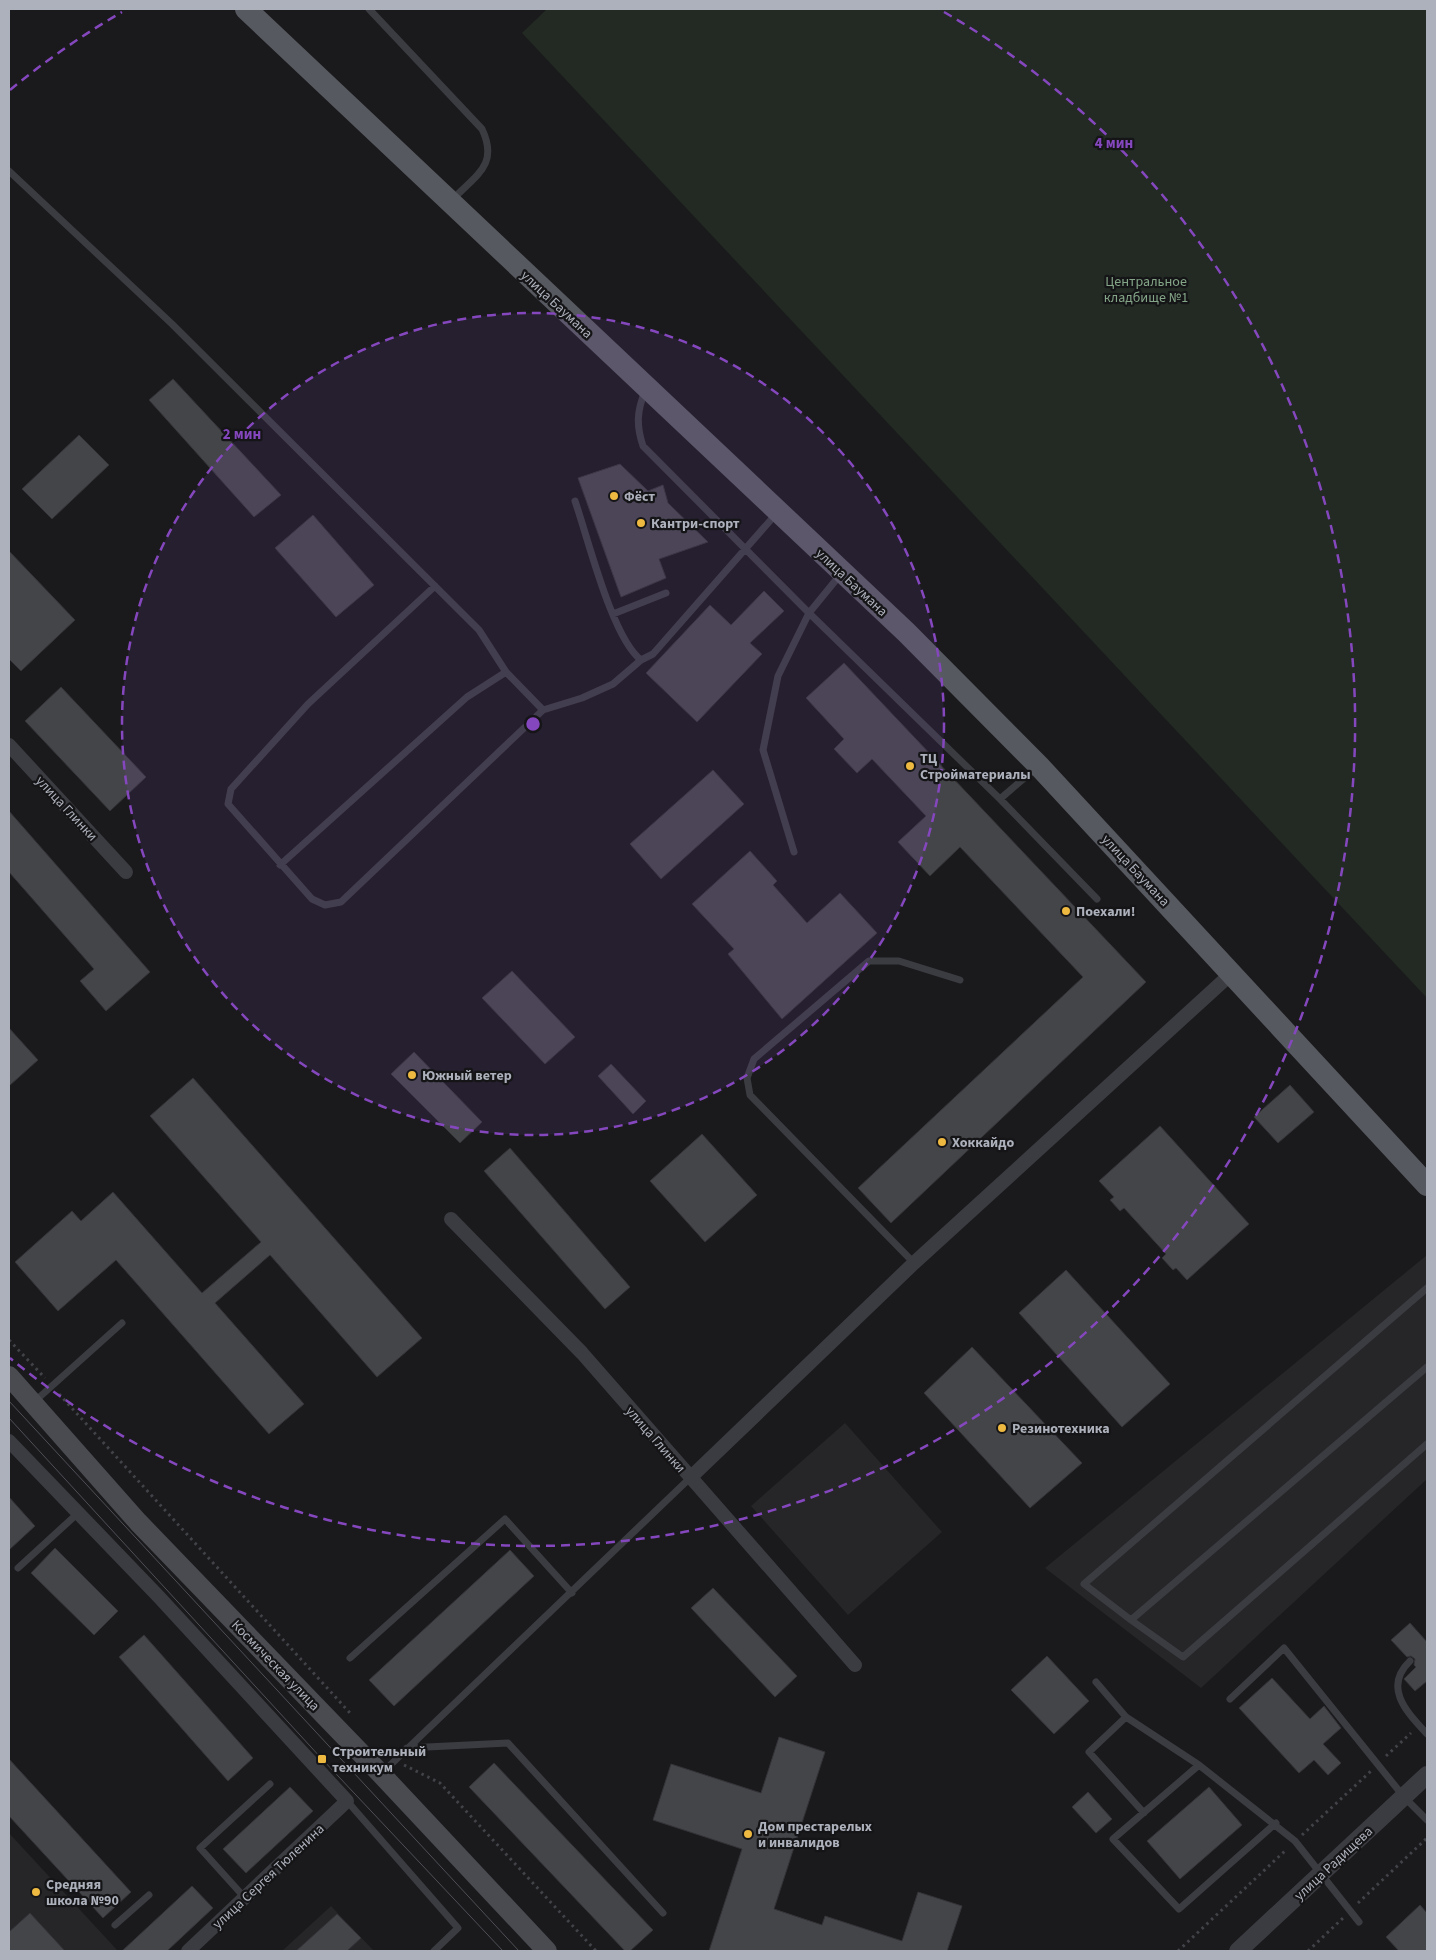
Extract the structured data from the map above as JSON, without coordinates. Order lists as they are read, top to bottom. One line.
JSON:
{"streets":{"main road":["улица Баумана","Космическая улица"],"street":["улица Глинки","улица Радищева","улица Сергея Тюленина"]},"parks":["Центральное кладбище №1"],"places":{"other":["Фёст","Кантри-спорт","ТЦ Стройматериалы","Поехали!","Южный ветер","Хоккайдо","Резинотехника","Дом престарелых и инвалидов","Средняя школа №90"],"transit":["Строительный техникум"]},"rings":["4 мин","2 мин"]}
